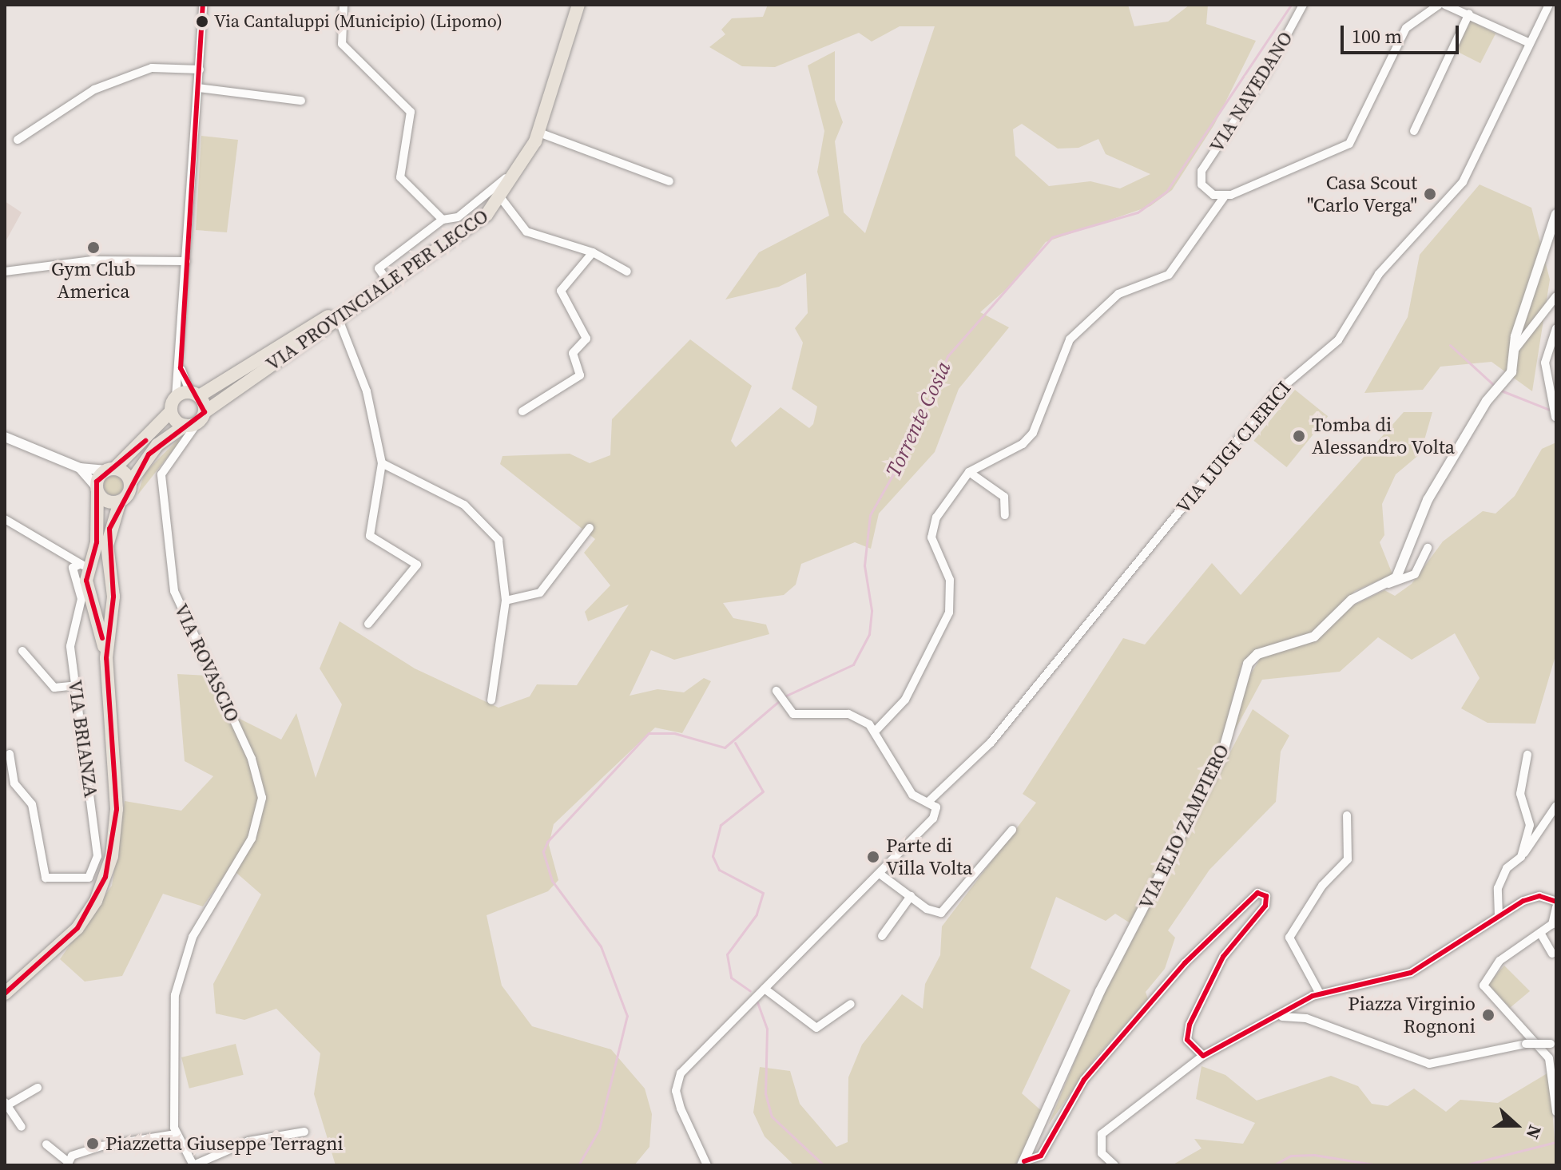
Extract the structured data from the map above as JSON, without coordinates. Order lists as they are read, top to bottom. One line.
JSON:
{"streets":{"main road":["VIA PROVINCIALE PER LECCO"],"street":["VIA NAVEDANO","VIA LUIGI CLERICI","VIA ROVASCIO","VIA BRIANZA","VIA ELIO ZAMPIERO"]},"crossings":[["VIA PROVINCIALE PER LECCO","VIA ROVASCIO"]],"water":["Torrente Cosia"],"places":["Via Cantaluppi (Municipio) (Lipomo)","Casa Scout \"Carlo Verga\"","Gym Club America","Tomba di Alessandro Volta","Parte di Villa Volta","Piazza Virginio Rognoni","Piazzetta Giuseppe Terragni"],"scale_bar":"100 m","north":"right"}
